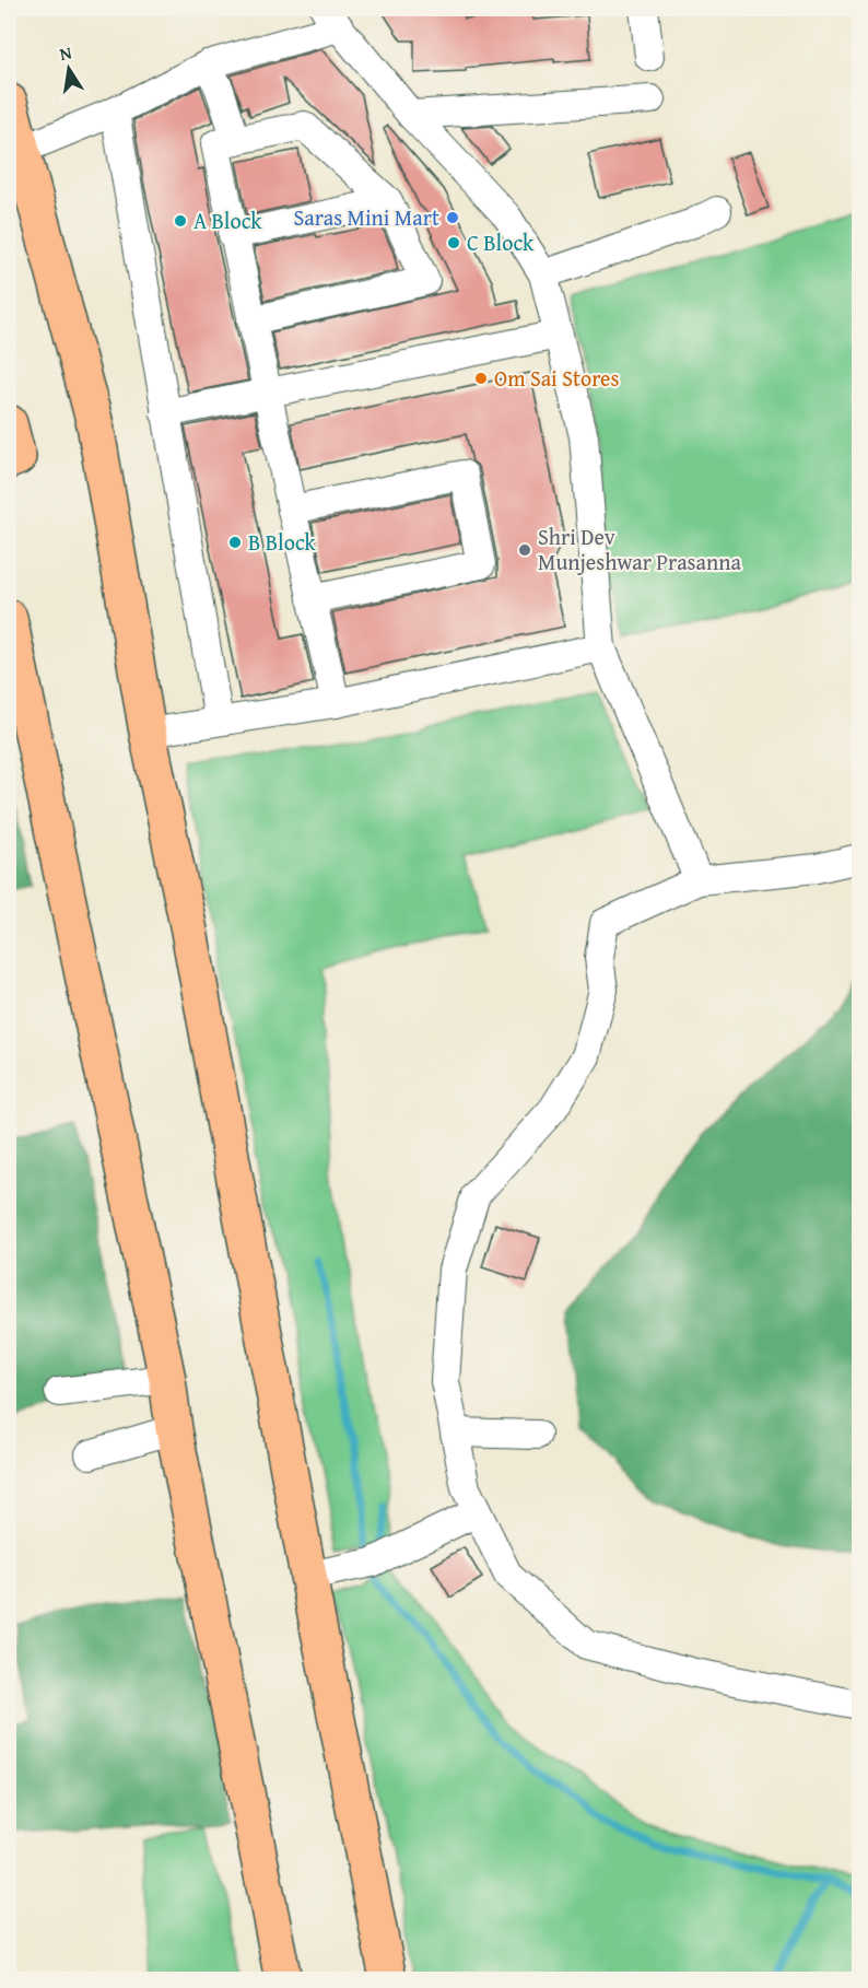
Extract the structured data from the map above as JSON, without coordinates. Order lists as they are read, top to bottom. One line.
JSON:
{"places":["Saras Mini Mart","A Block","C Block","Om Sai Stores","B Block","Shri Dev Munjeshwar Prasanna"],"north":"top"}
